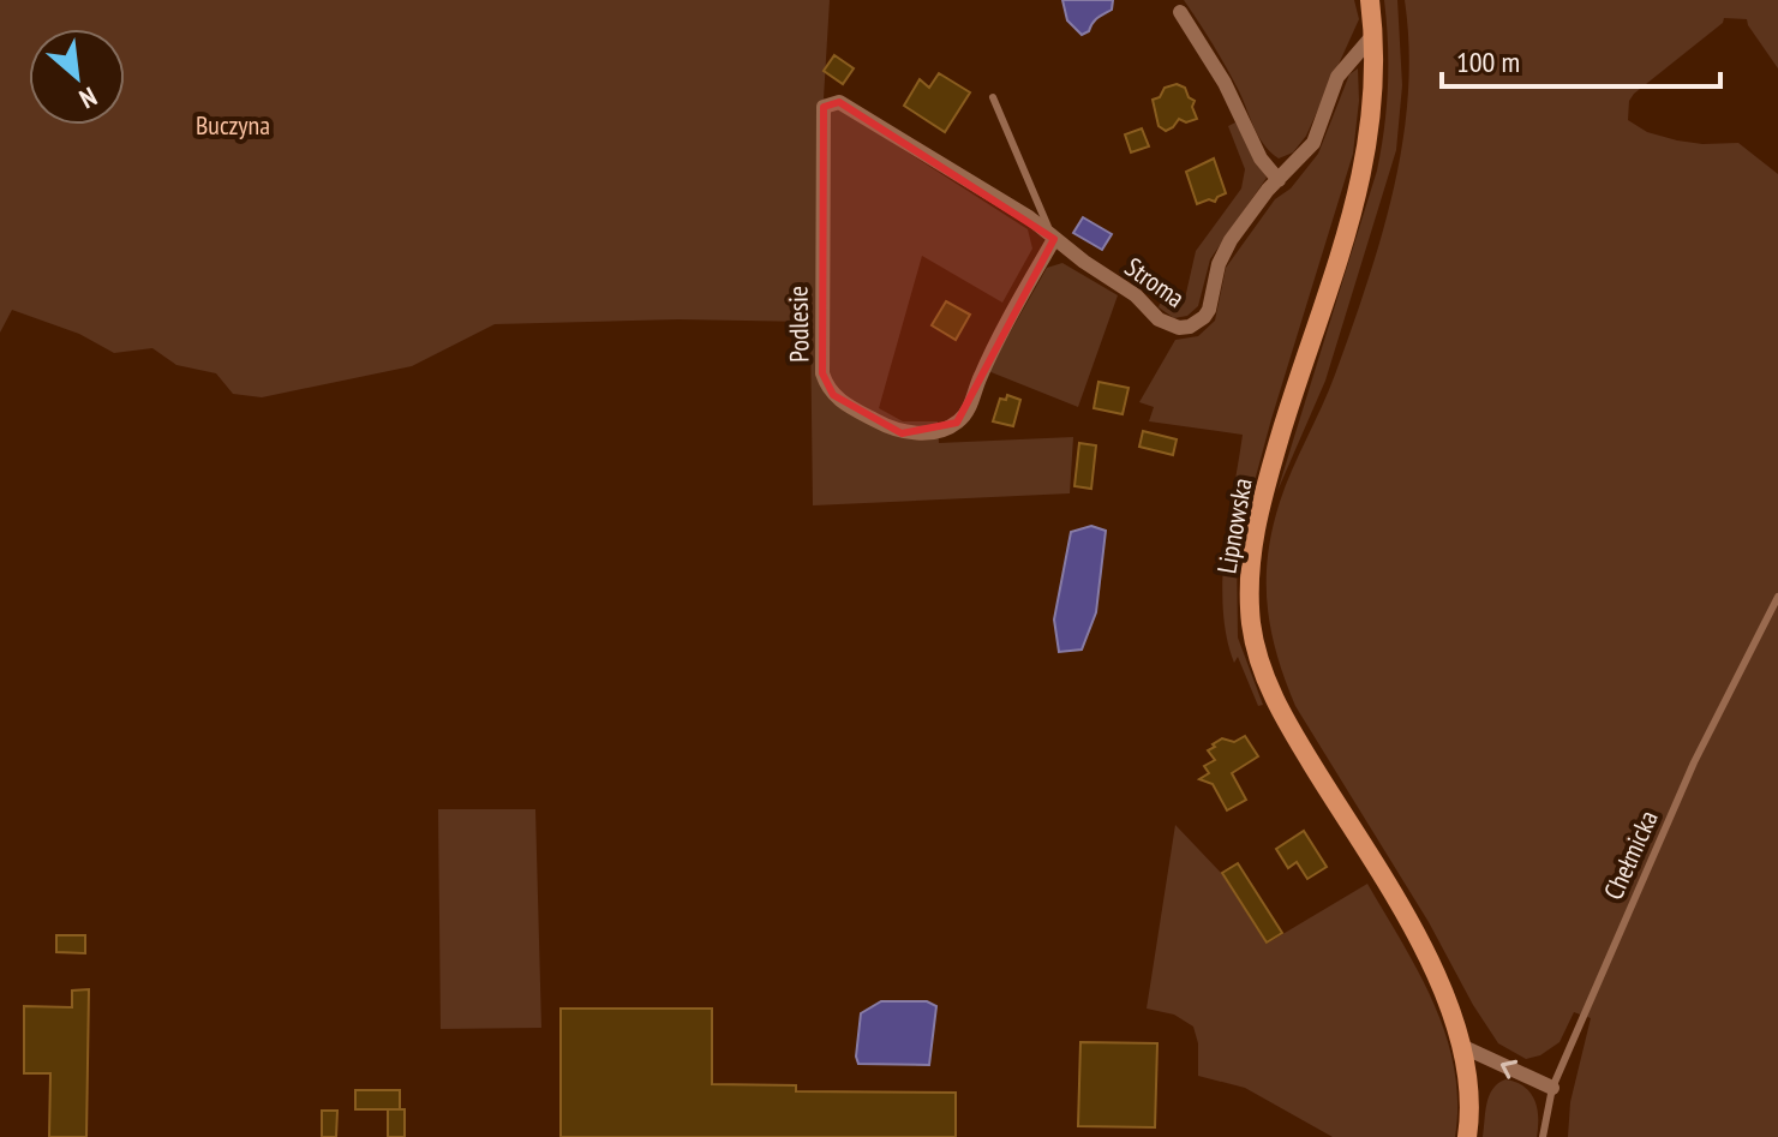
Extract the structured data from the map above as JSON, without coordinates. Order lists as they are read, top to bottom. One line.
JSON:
{"streets":{"main road":["Lipnowska"],"street":["Stroma","Podlesie"],"lane":["Chełmicka"]},"crossings":[["Stroma","Podlesie"],["Stroma","Lipnowska"]],"parks":["Buczyna"],"scale_bar":"100 m","north":"bottom right"}
